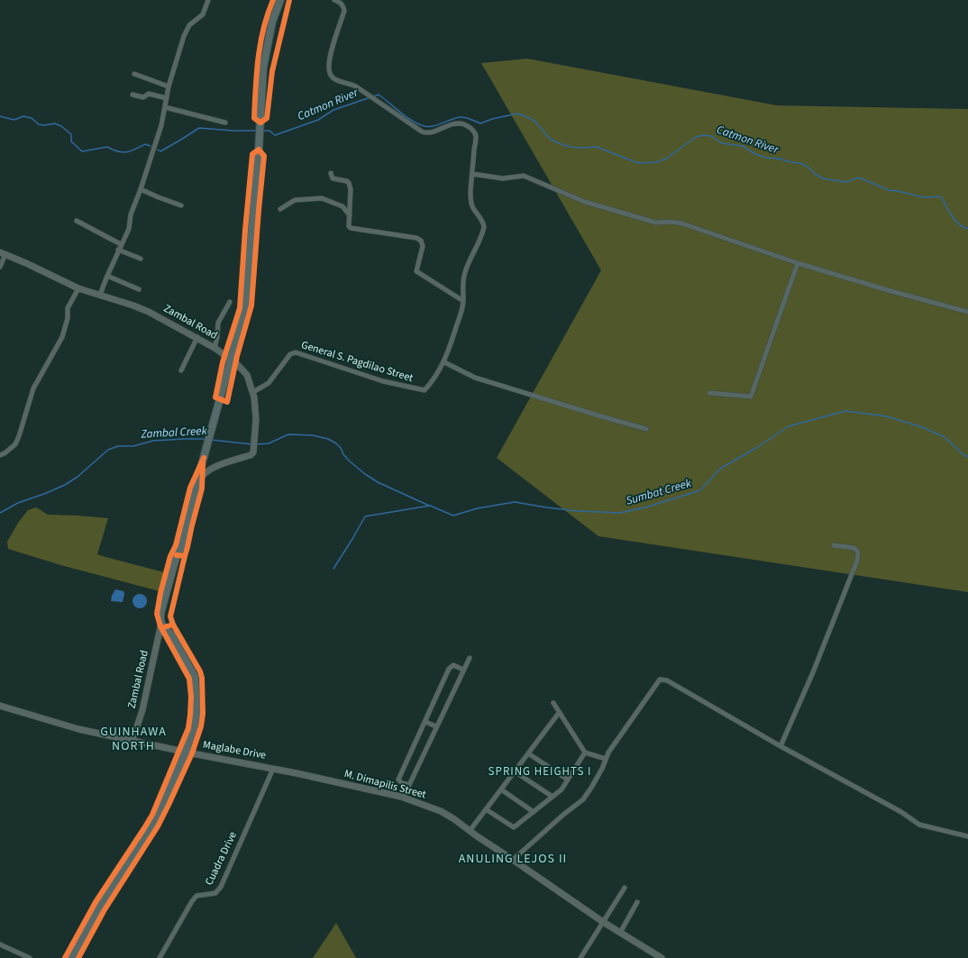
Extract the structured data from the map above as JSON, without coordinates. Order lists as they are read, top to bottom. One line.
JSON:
{"streets":{"main road":["Zambal Road","Maglabe Drive","M. Dimapilis Street"],"street":["General S. Pagdilao Street","Cuadra Drive"]},"crossings":[["Zambal Road","General S. Pagdilao Street"],["Zambal Road","Maglabe Drive"],["Maglabe Drive","M. Dimapilis Street"],["Maglabe Drive","Cuadra Drive"]],"districts":["GUINHAWA NORTH","SPRING HEIGHTS I","ANULING LEJOS II"],"water":["Catmon River","Zambal Creek","Sumbat Creek"]}
